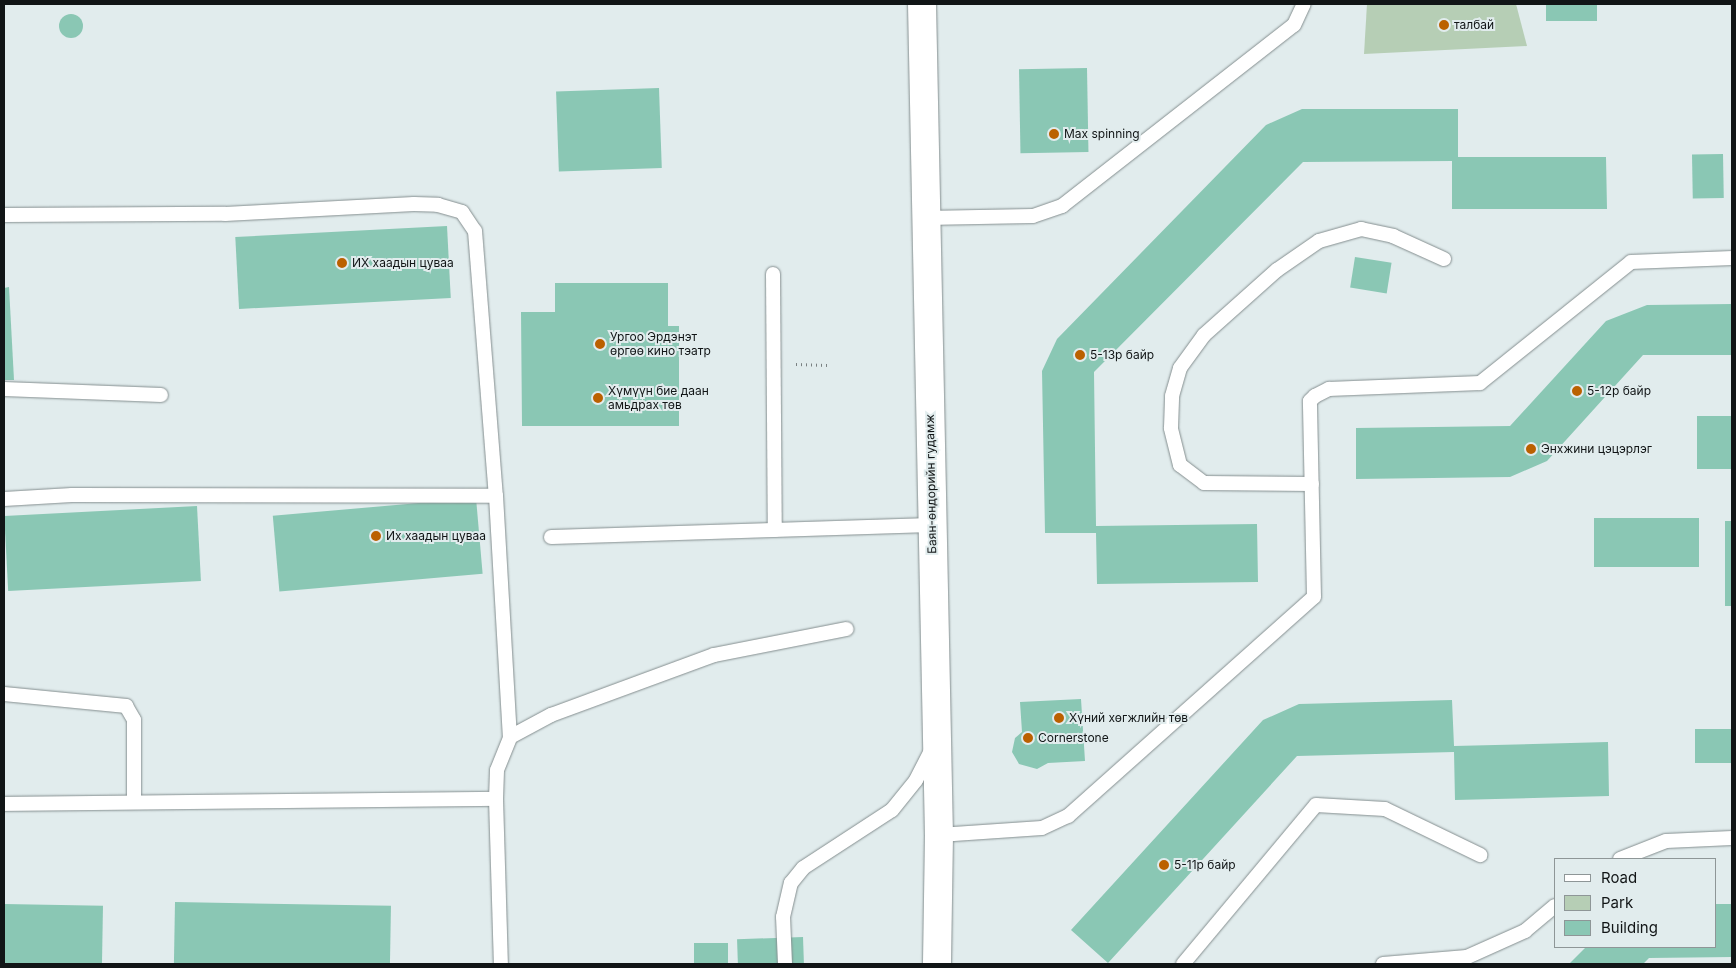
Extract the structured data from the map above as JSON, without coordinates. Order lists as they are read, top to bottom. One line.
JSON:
{"streets":{"street":["Баян-өндорийн гудамж"]},"places":["талбай","Max spinning","ИХ хаадын цуваа","Ургоо Эрдэнэт өргөө кино тэатр","5-13р байр","5-12р байр","Хүмүүн бие даан амьдрах төв","Энхжини цэцэрлэг","Их хаадын цуваа","Хүний хөгжлийн төв","Cornerstone","5-11р байр"],"legend":["Road","Park","Building"]}
